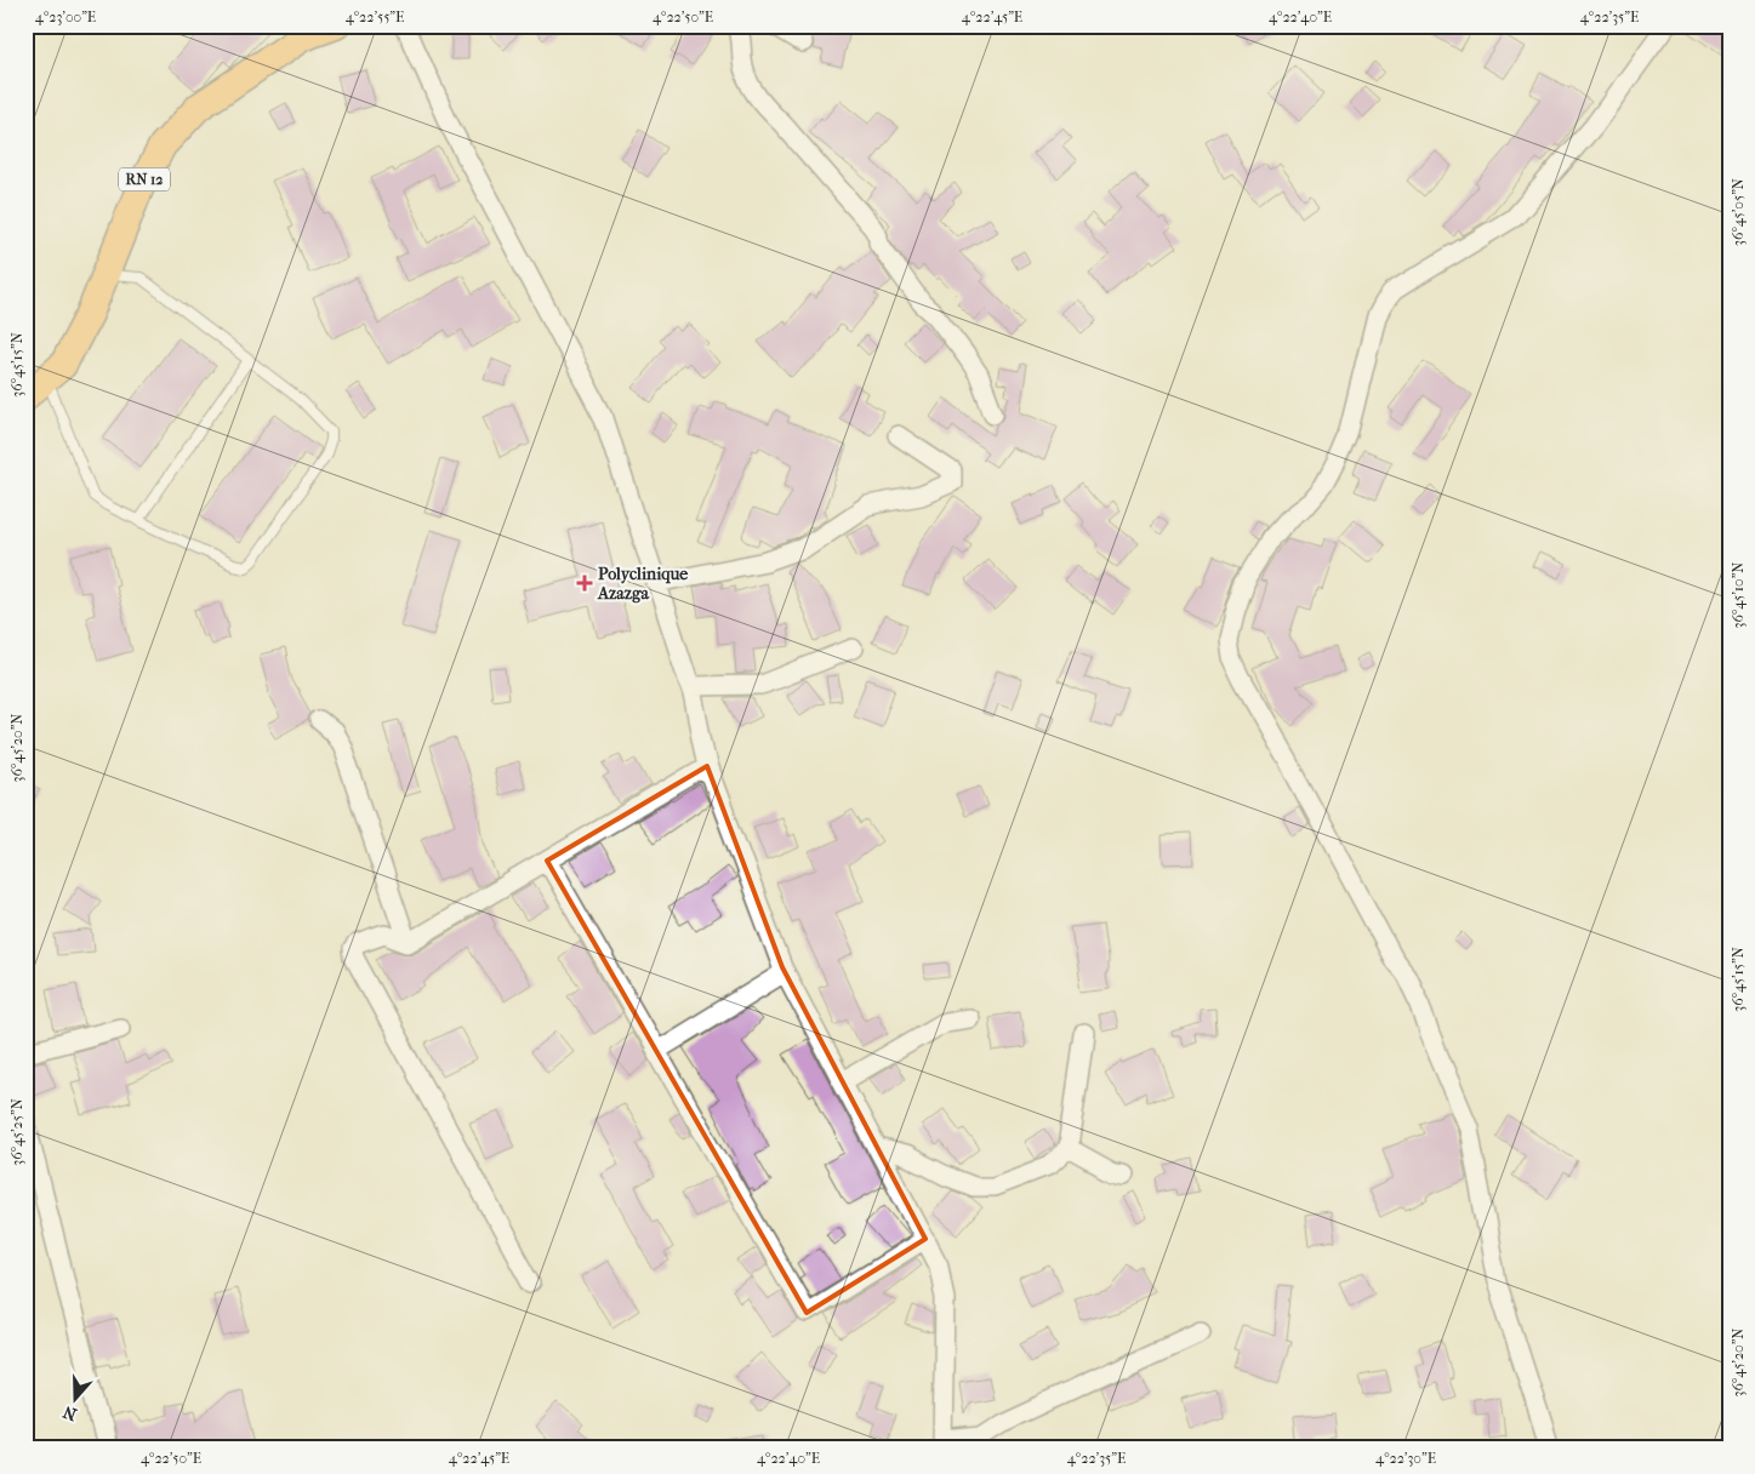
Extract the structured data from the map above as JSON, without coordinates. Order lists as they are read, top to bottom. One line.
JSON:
{"streets":{"main road":["RN 12"]},"places":{"health":["Polyclinique Azazga"]},"north":"bottom","coordinates":["4°23'00\"E","4°22'55\"E","4°22'50\"E","4°22'45\"E","4°22'40\"E","4°22'35\"E","36°45'05\"N","36°45'15\"N","36°45'10\"N","36°45'20\"N","36°45'25\"N","4°22'30\"E"]}
